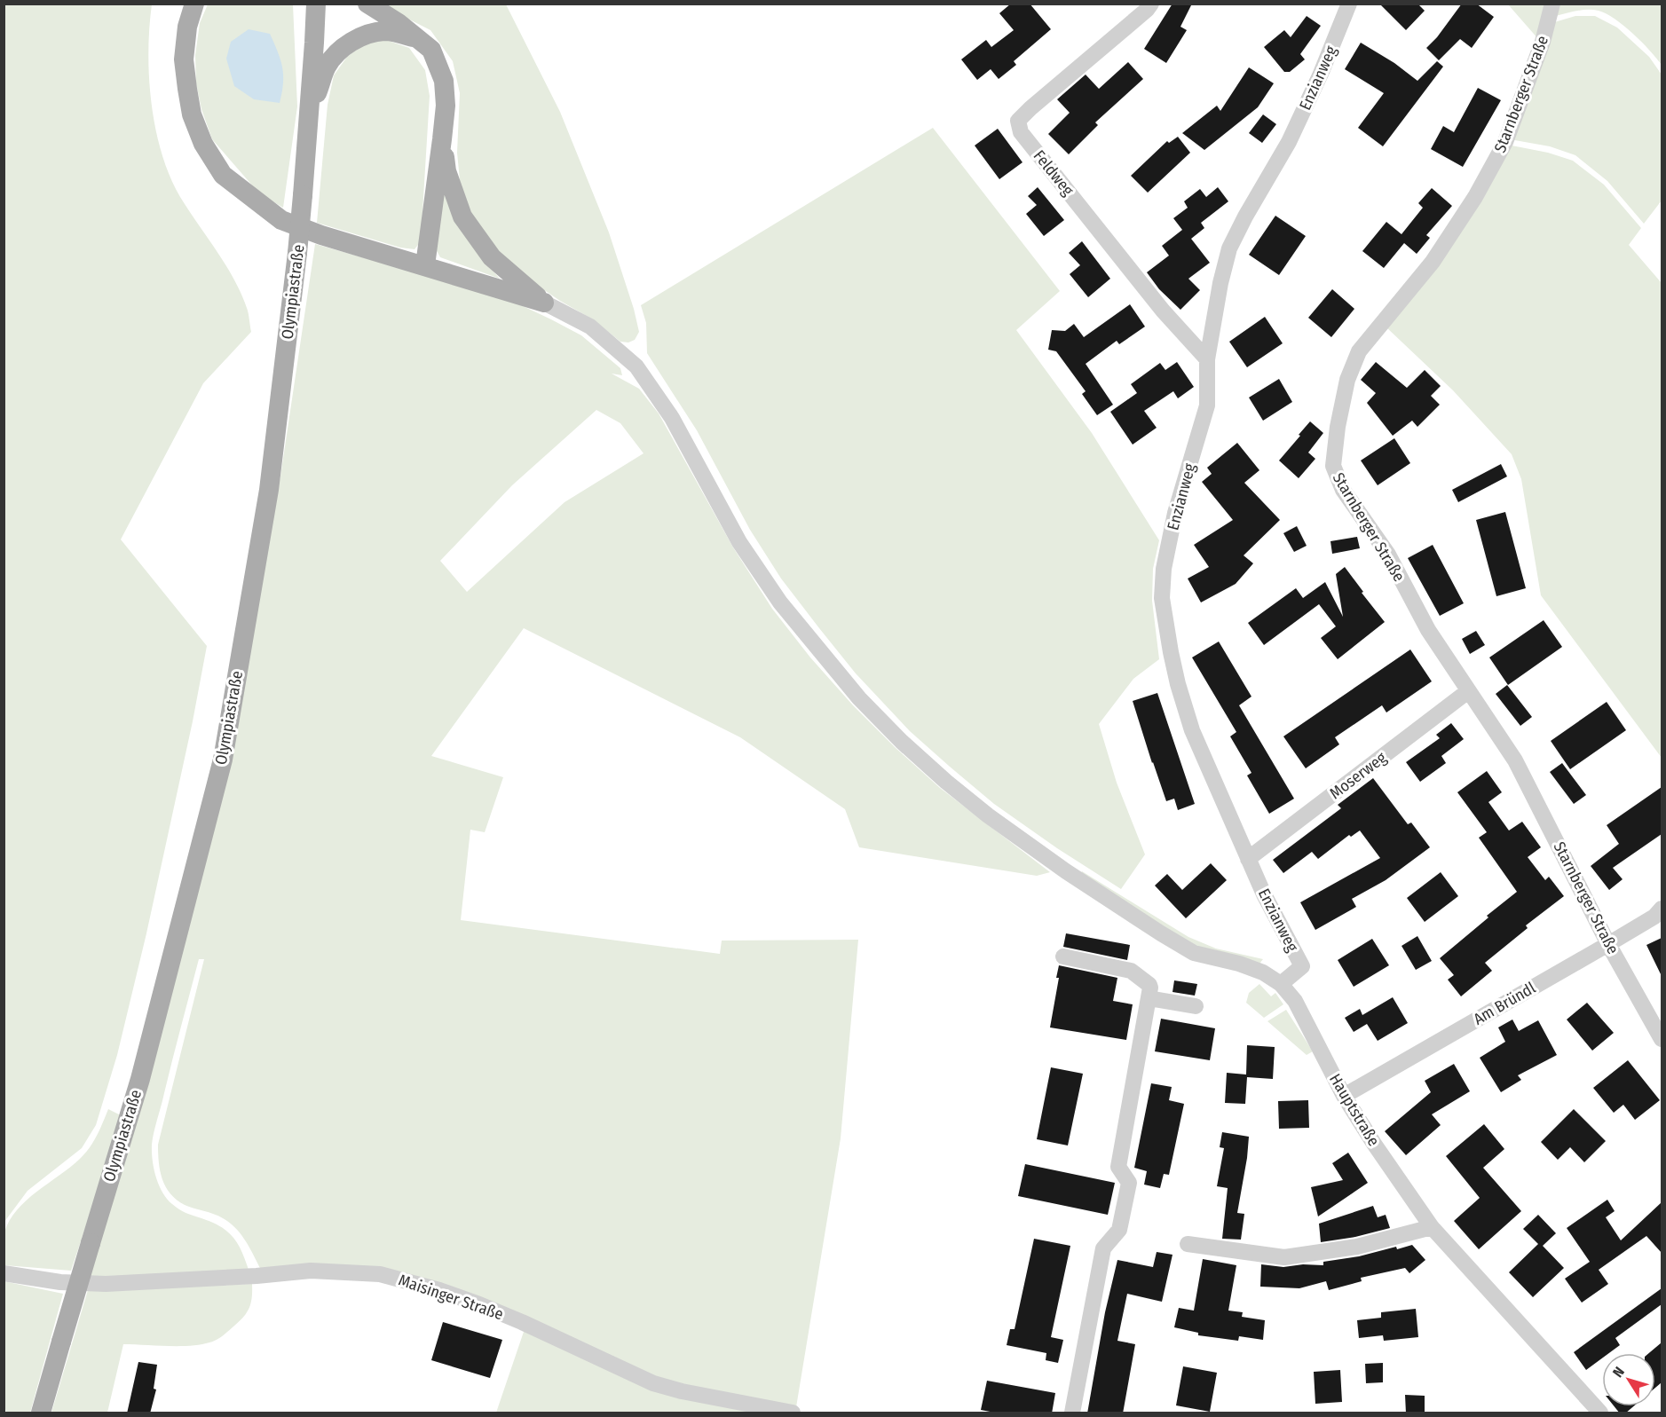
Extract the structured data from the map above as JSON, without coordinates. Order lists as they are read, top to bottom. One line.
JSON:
{"streets":{"main road":["Olympiastraße"],"street":["Enzianweg","Starnberger Straße","Feldweg","Moserweg","Am Bründl","Hauptstraße","Maisinger Straße"]},"crossings":[["Enzianweg","Feldweg"],["Enzianweg","Moserweg"],["Enzianweg","Hauptstraße"],["Starnberger Straße","Moserweg"],["Starnberger Straße","Am Bründl"],["Am Bründl","Hauptstraße"]],"north":"top left"}
